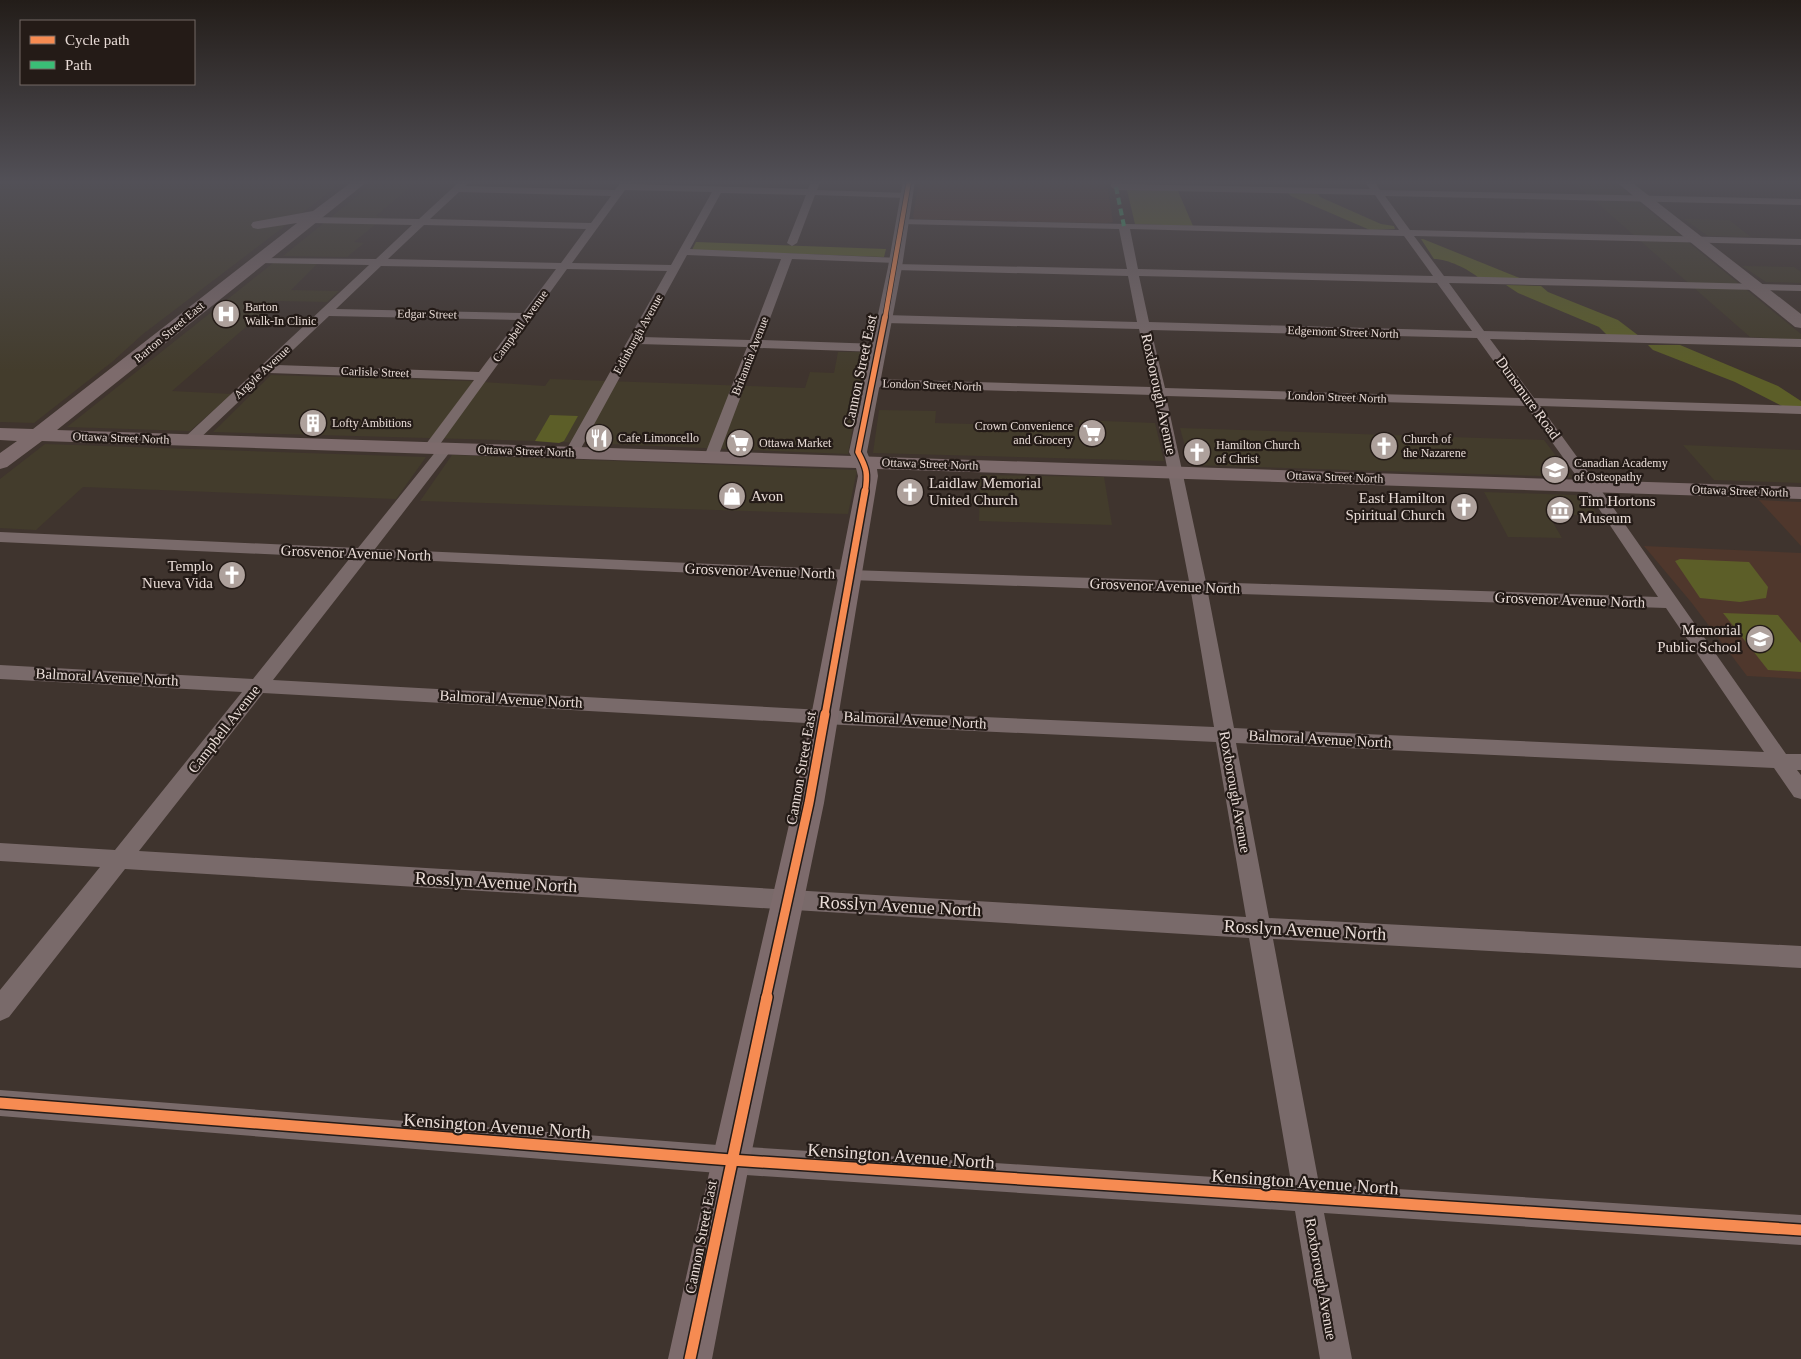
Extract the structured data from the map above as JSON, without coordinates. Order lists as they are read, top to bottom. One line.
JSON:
{"streets":{"main road":["Barton Street East","Cannon Street East","Ottawa Street North"],"street":["Edgar Street","Campbell Avenue","Edgemont Street North","Edinburgh Avenue","Britannia Avenue","Argyle Avenue","Carlisle Street","London Street North","Roxborough Avenue","Dunsmure Road","Grosvenor Avenue North","Balmoral Avenue North","Rosslyn Avenue North","Kensington Avenue North"]},"crossings":[["Edgar Street","Campbell Avenue"],["Edgar Street","Argyle Avenue"],["Campbell Avenue","Carlisle Street"],["Campbell Avenue","Ottawa Street North"],["Campbell Avenue","Grosvenor Avenue North"],["Campbell Avenue","Balmoral Avenue North"],["Campbell Avenue","Rosslyn Avenue North"],["Barton Street East","Ottawa Street North"],["Edgemont Street North","Cannon Street East"],["Edgemont Street North","Roxborough Avenue"],["Edgemont Street North","Dunsmure Road"],["Edinburgh Avenue","Ottawa Street North"],["Britannia Avenue","Ottawa Street North"],["Cannon Street East","London Street North"],["Cannon Street East","Ottawa Street North"],["Cannon Street East","Grosvenor Avenue North"],["Cannon Street East","Balmoral Avenue North"],["Cannon Street East","Rosslyn Avenue North"],["Cannon Street East","Kensington Avenue North"],["Argyle Avenue","Carlisle Street"],["Argyle Avenue","Ottawa Street North"],["London Street North","Roxborough Avenue"],["London Street North","Dunsmure Road"],["Roxborough Avenue","Ottawa Street North"],["Roxborough Avenue","Grosvenor Avenue North"],["Roxborough Avenue","Balmoral Avenue North"],["Roxborough Avenue","Rosslyn Avenue North"],["Roxborough Avenue","Kensington Avenue North"],["Dunsmure Road","Ottawa Street North"],["Dunsmure Road","Grosvenor Avenue North"],["Dunsmure Road","Balmoral Avenue North"]],"places":{"hospital":["Barton Walk-In Clinic"],"building":["Lofty Ambitions"],"supermarket":["Crown Convenience and Grocery","Ottawa Market"],"restaurant":["Cafe Limoncello"],"church":["Church of the Nazarene","Hamilton Church of Christ","Laidlaw Memorial United Church","East Hamilton Spiritual Church","Templo Nueva Vida"],"school or university":["Canadian Academy of Osteopathy","Memorial Public School"],"shop":["Avon"],"museum":["Tim Hortons Museum"]},"legend":["Cycle path","Path"]}
